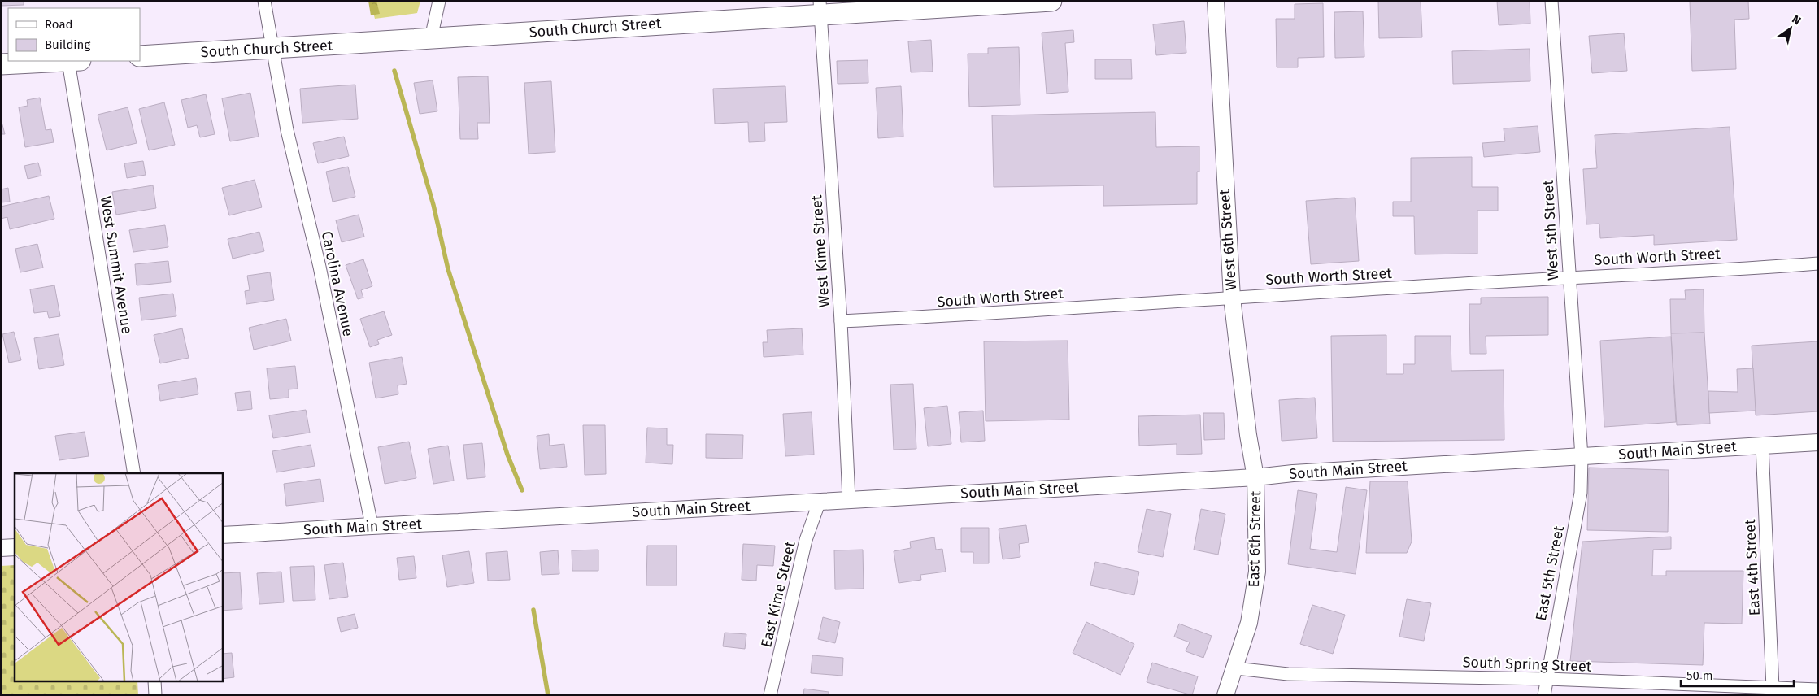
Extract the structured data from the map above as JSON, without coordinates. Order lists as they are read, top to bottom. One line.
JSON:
{"streets":{"main road":["South Church Street"],"street":["West 5th Street","West 6th Street","West Kime Street","South Worth Street","West Summit Avenue","Carolina Avenue","South Main Street","East 6th Street","East 4th Street","East 5th Street","East Kime Street","South Spring Street"]},"crossings":[["South Church Street","West Kime Street"],["South Church Street","Carolina Avenue"],["West 5th Street","South Worth Street"],["West 5th Street","South Main Street"],["West 5th Street","East 5th Street"],["West 6th Street","South Worth Street"],["West 6th Street","South Main Street"],["West 6th Street","East 6th Street"],["West Kime Street","South Worth Street"],["West Kime Street","South Main Street"],["Carolina Avenue","South Main Street"],["South Main Street","East 6th Street"],["South Main Street","East 4th Street"],["South Main Street","East 5th Street"],["South Main Street","East Kime Street"],["East 6th Street","South Spring Street"],["East 4th Street","South Spring Street"],["East 5th Street","South Spring Street"]],"legend":["Road","Building"],"scale_bar":"50 m","north":"top right"}
